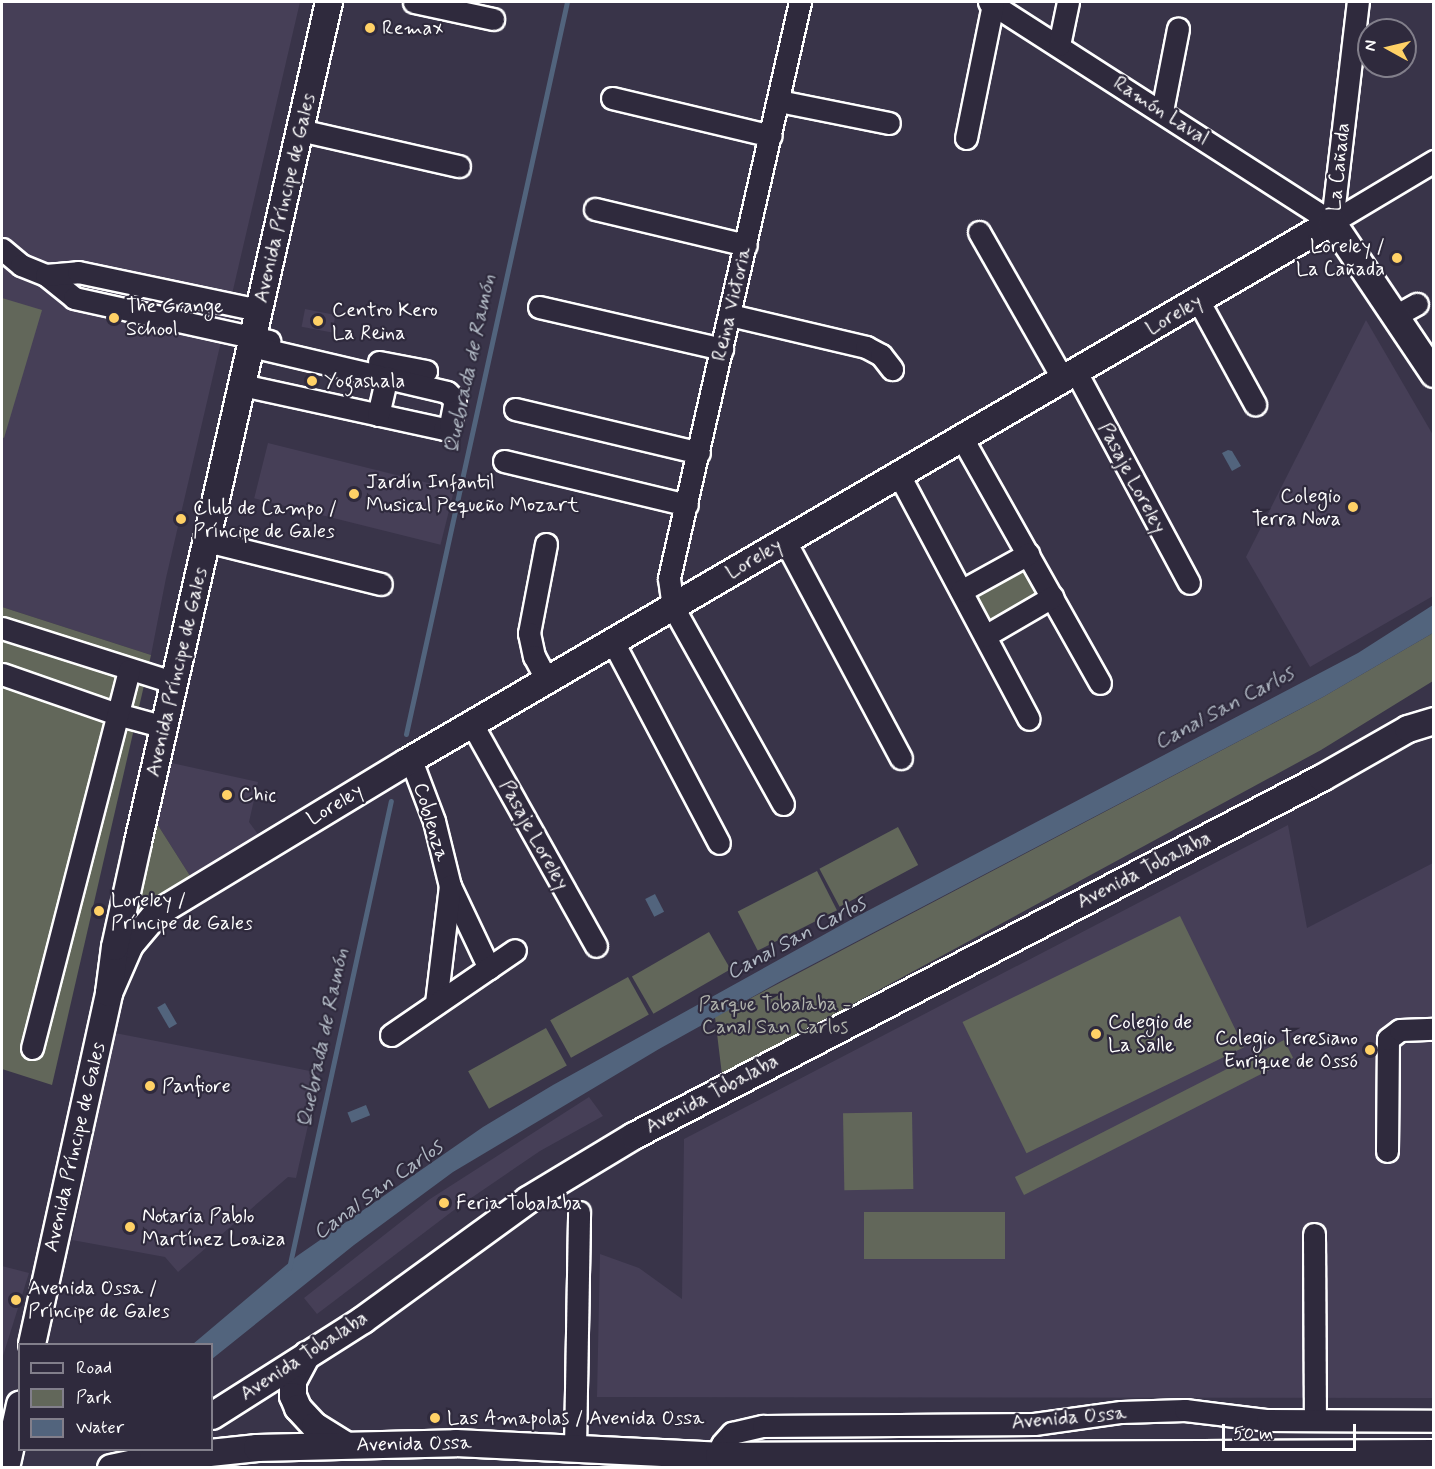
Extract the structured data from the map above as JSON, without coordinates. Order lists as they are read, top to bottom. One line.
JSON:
{"streets":{"main road":["La Cañada","Avenida Príncipe de Gales","Loreley","Avenida Tobalaba","Avenida Ossa"],"street":["Ramón Laval","Reina Victoria","Pasaje Loreley","Coblenza"]},"crossings":[["Ramón Laval","La Cañada"],["Ramón Laval","Loreley"],["La Cañada","Loreley"],["Avenida Príncipe de Gales","Loreley"],["Reina Victoria","Loreley"],["Loreley","Pasaje Loreley"],["Loreley","Coblenza"]],"water":["Quebrada de Ramón","Canal San Carlos"],"parks":["Parque Tobalaba - Canal San Carlos"],"places":["Remax","Loreley / La Cañada","The Grange School","Centro Kero La Reina","Yogashala","Jardín Infantil Musical Pequeño Mozart","Colegio Terra Nova","Club de Campo / Príncipe de Gales","Chic","Loreley / Príncipe de Gales","Colegio de La Salle","Colegio Teresiano Enrique de Ossó","Panfiore","Feria Tobalaba","Notaría Pablo Martínez Loaiza","Avenida Ossa / Príncipe de Gales","Las Amapolas / Avenida Ossa"],"legend":["Road","Park","Water"],"scale_bar":"50 m","north":"left"}
